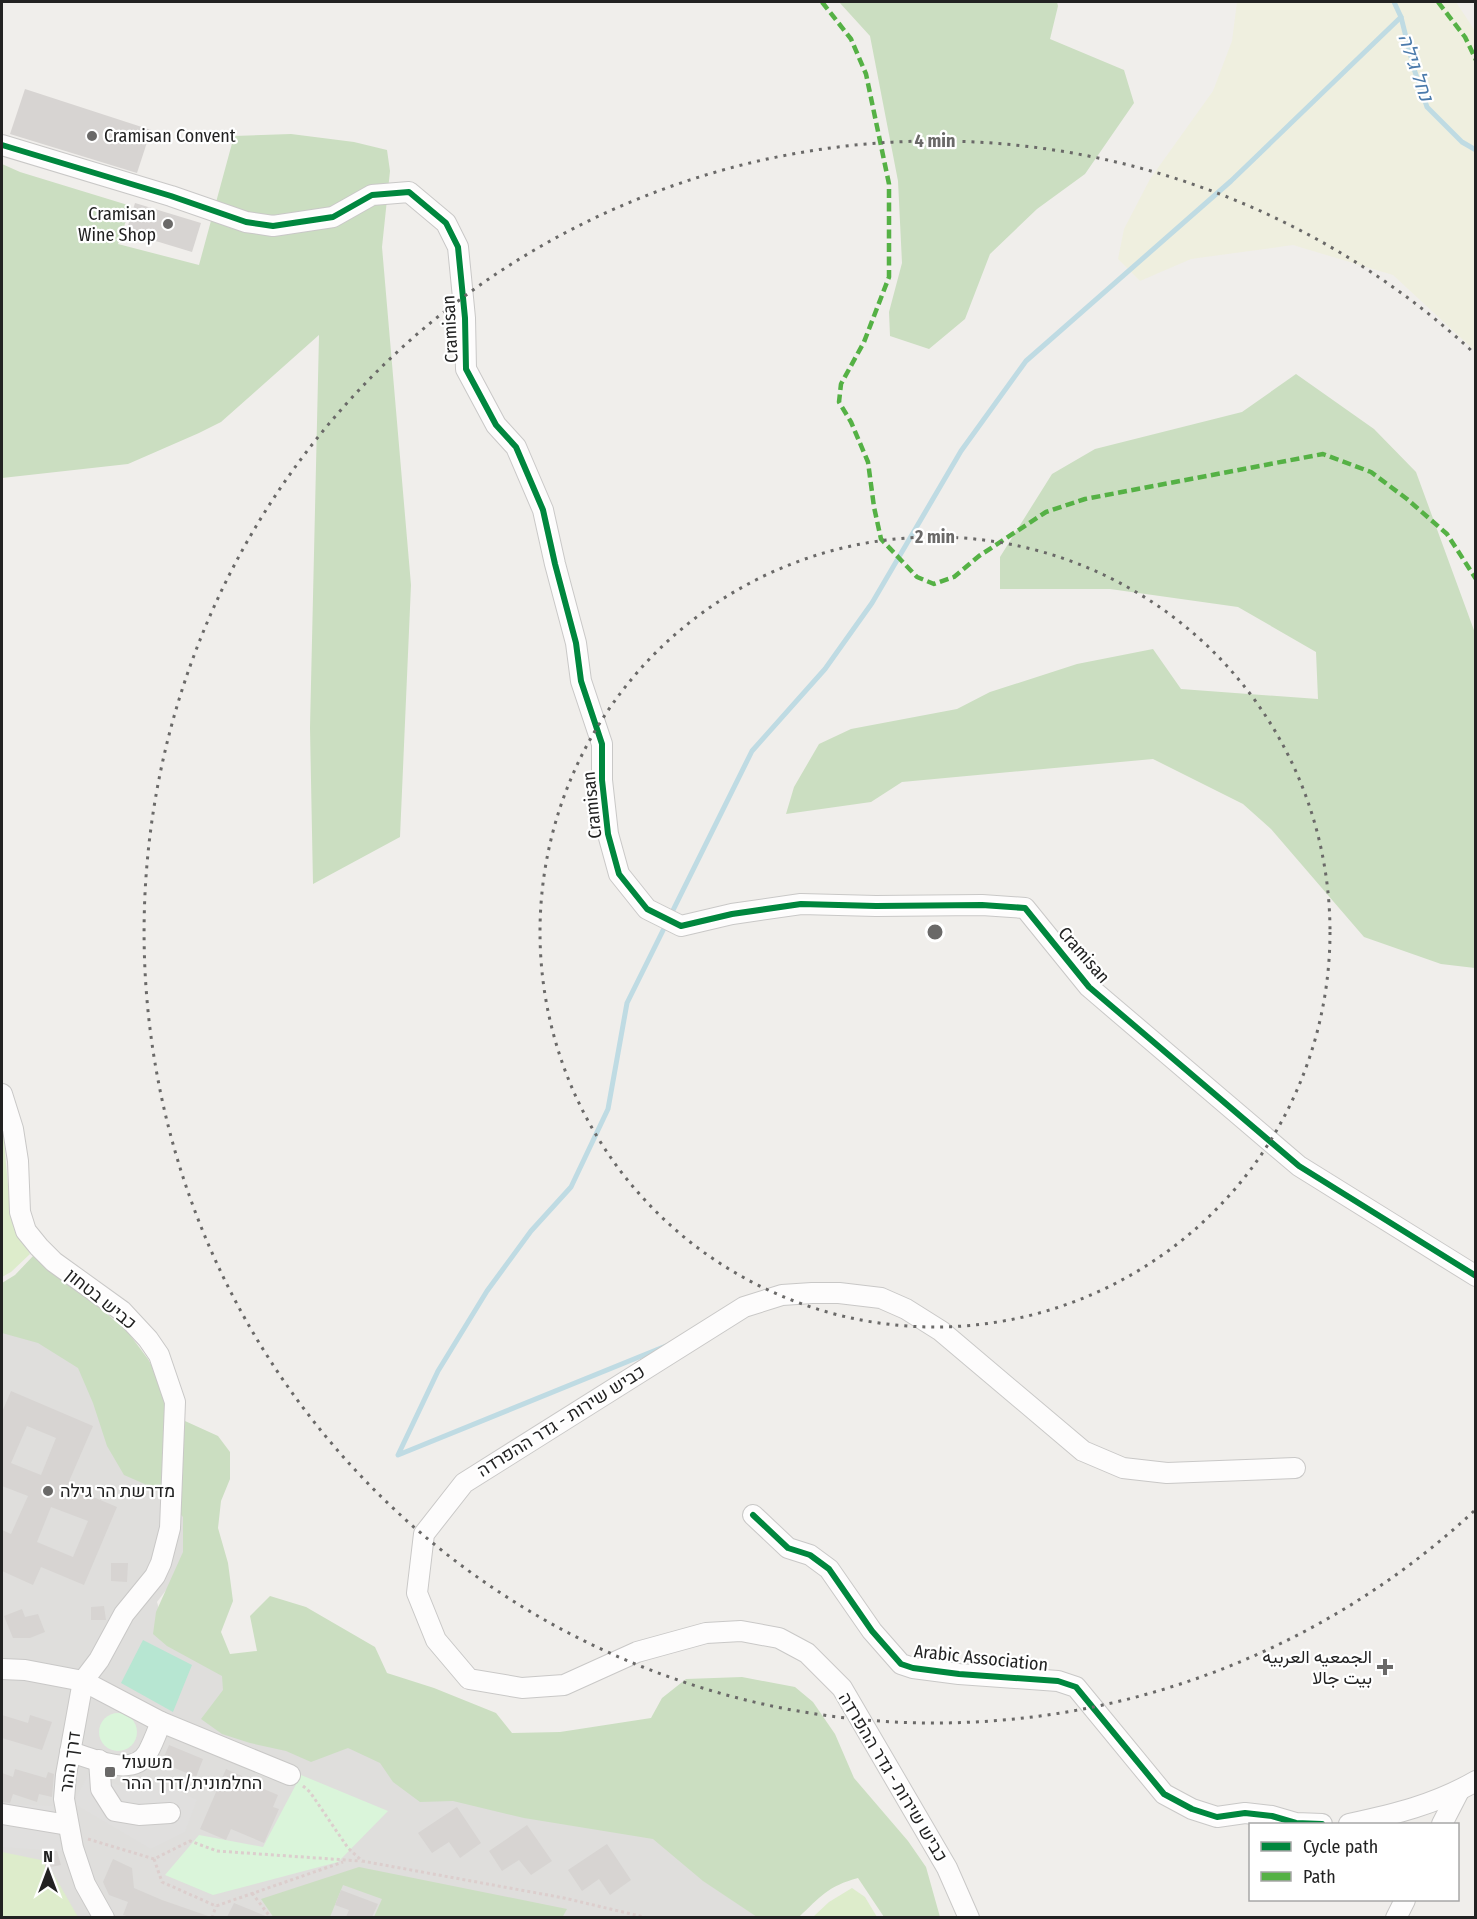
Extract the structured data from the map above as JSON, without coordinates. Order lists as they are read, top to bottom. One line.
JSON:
{"streets":{"street":["Cramisan","כביש בטחון","כביש שירות - גדר ההפרדה","Arabic Association","דרך ההר"]},"crossings":[["כביש בטחון","דרך ההר"]],"water":["נחל גילה"],"places":{"other":["Cramisan Convent","Cramisan Wine Shop","מדרשת הר גילה"],"health":["الجمعيه العربيه بيت جالا"],"transit":["משעול החלמונית/דרך ההר"]},"legend":["Cycle path","Path"],"north":"top","rings":["4 min","2 min"]}
